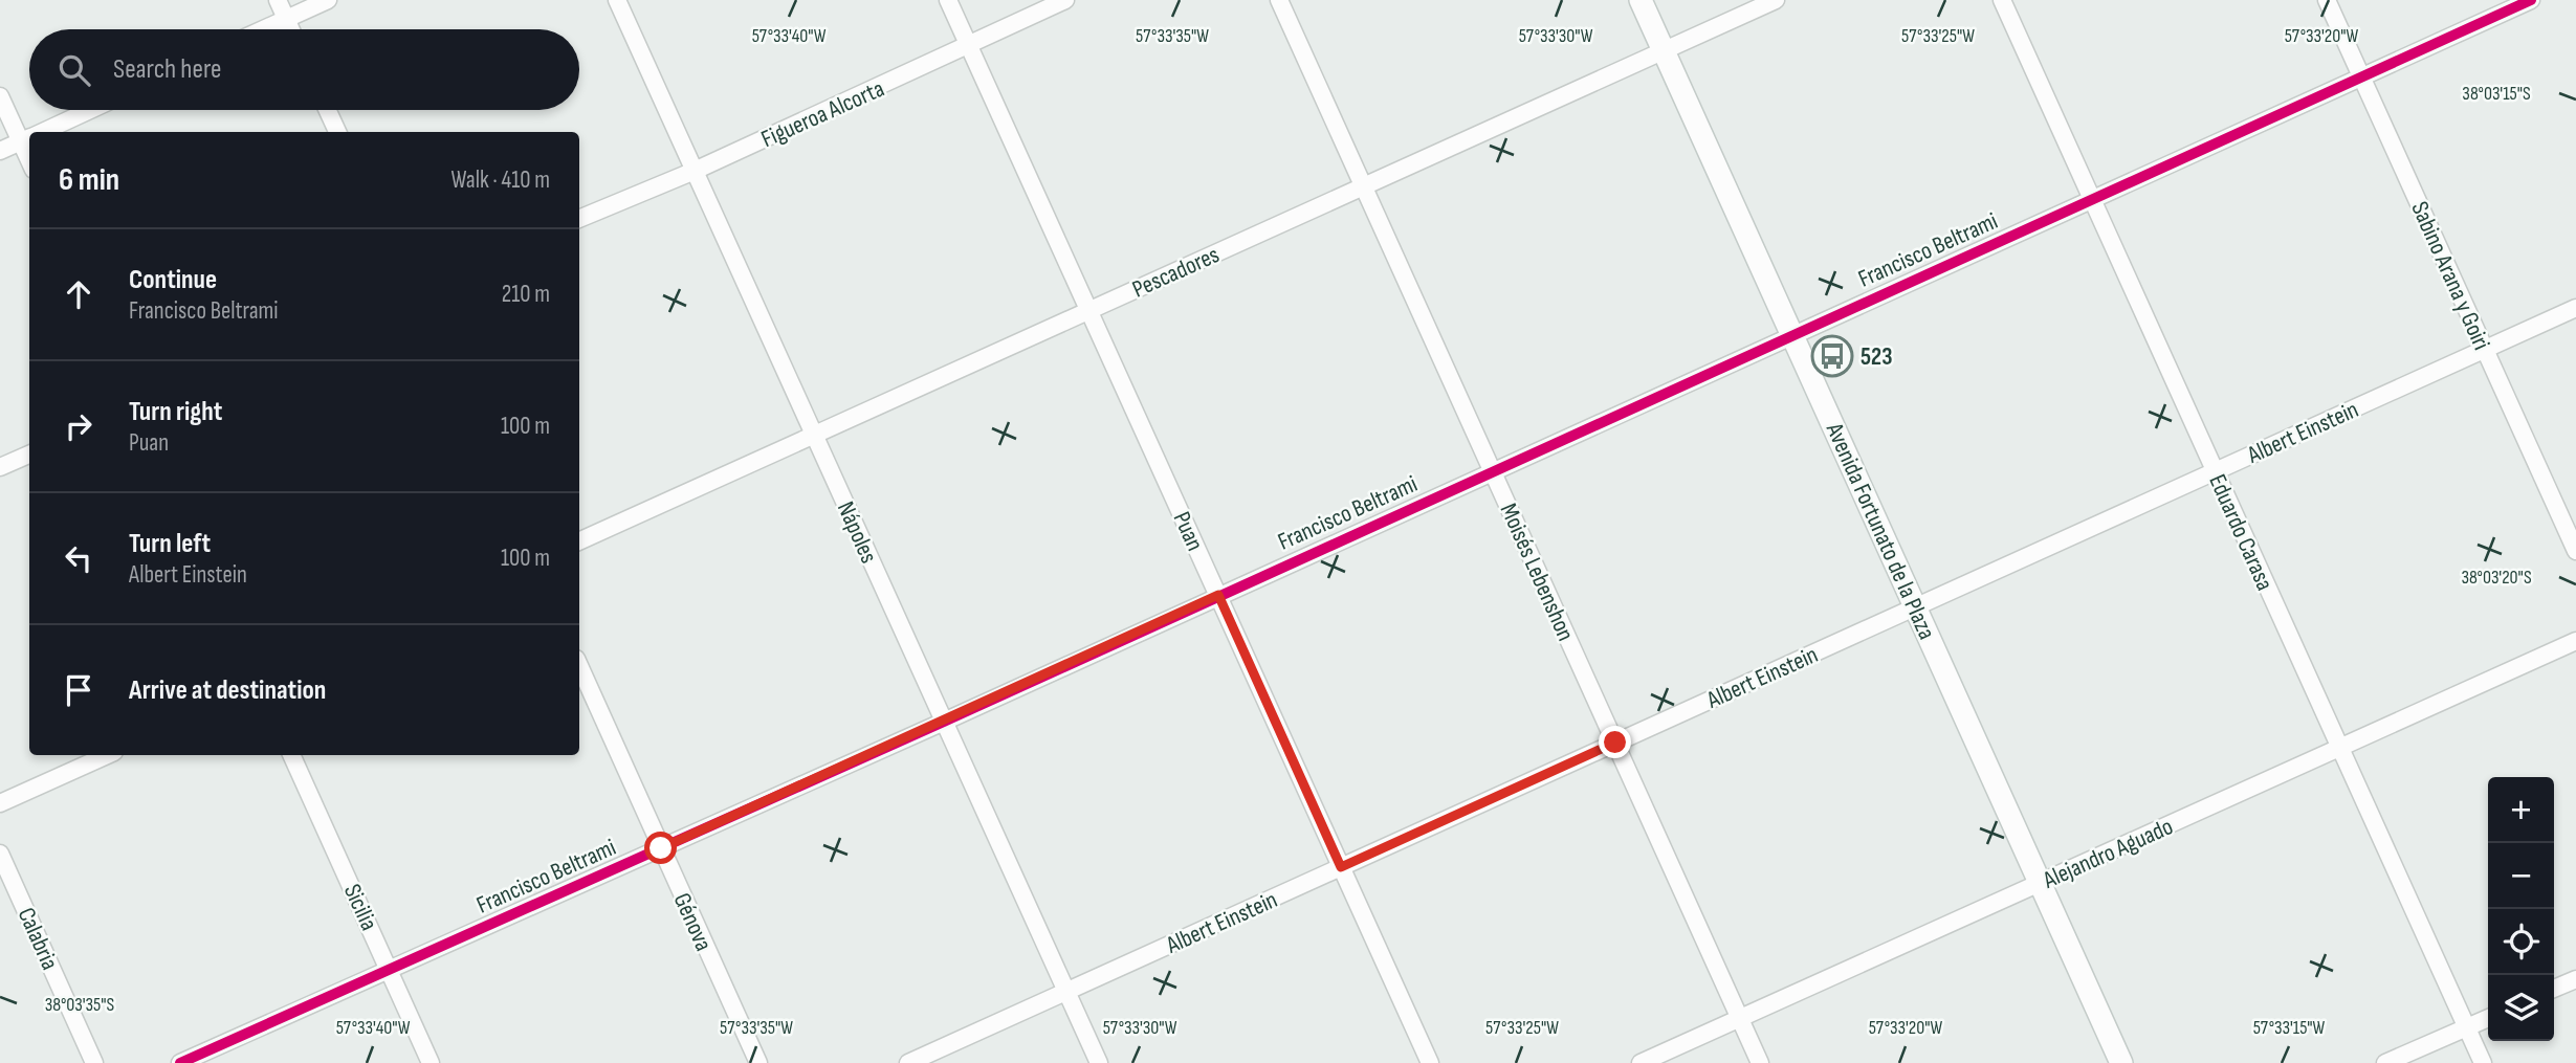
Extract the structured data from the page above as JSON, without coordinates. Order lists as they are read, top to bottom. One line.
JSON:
{"streets":{"main road":["Avenida Fortunato de la Plaza"],"street":["Figueroa Alcorta","Francisco Beltrami","Pescadores","Sabino Arana y Goiri","Albert Einstein","Puan","Nápoles","Eduardo Carasa","Moisés Lebenshon","Alejandro Aguado","Sicilia","Génova","Calabria"]},"crossings":[["Figueroa Alcorta","Puan"],["Figueroa Alcorta","Nápoles"],["Francisco Beltrami","Sabino Arana y Goiri"],["Francisco Beltrami","Puan"],["Francisco Beltrami","Avenida Fortunato de la Plaza"],["Francisco Beltrami","Nápoles"],["Francisco Beltrami","Eduardo Carasa"],["Francisco Beltrami","Moisés Lebenshon"],["Francisco Beltrami","Sicilia"],["Francisco Beltrami","Génova"],["Pescadores","Puan"],["Pescadores","Avenida Fortunato de la Plaza"],["Pescadores","Nápoles"],["Pescadores","Moisés Lebenshon"],["Sabino Arana y Goiri","Albert Einstein"],["Albert Einstein","Puan"],["Albert Einstein","Avenida Fortunato de la Plaza"],["Albert Einstein","Nápoles"],["Albert Einstein","Eduardo Carasa"],["Albert Einstein","Moisés Lebenshon"],["Avenida Fortunato de la Plaza","Alejandro Aguado"],["Eduardo Carasa","Alejandro Aguado"],["Moisés Lebenshon","Alejandro Aguado"]],"places":{"bus stop":["523"]},"page":{"search":"Search here","heading":["6 min","Walk · 410 m"],"list":[["Continue","Francisco Beltrami","210 m"],["Turn right","Puan","100 m"],["Turn left","Albert Einstein","100 m"],"Arrive at destination"],"map_buttons":["+","−"]},"coordinates":["57°33'30\"W","57°33'40\"W","57°33'35\"W","57°33'25\"W","57°33'20\"W","38°03'15\"S","38°03'20\"S","38°03'35\"S","57°33'15\"W"]}
